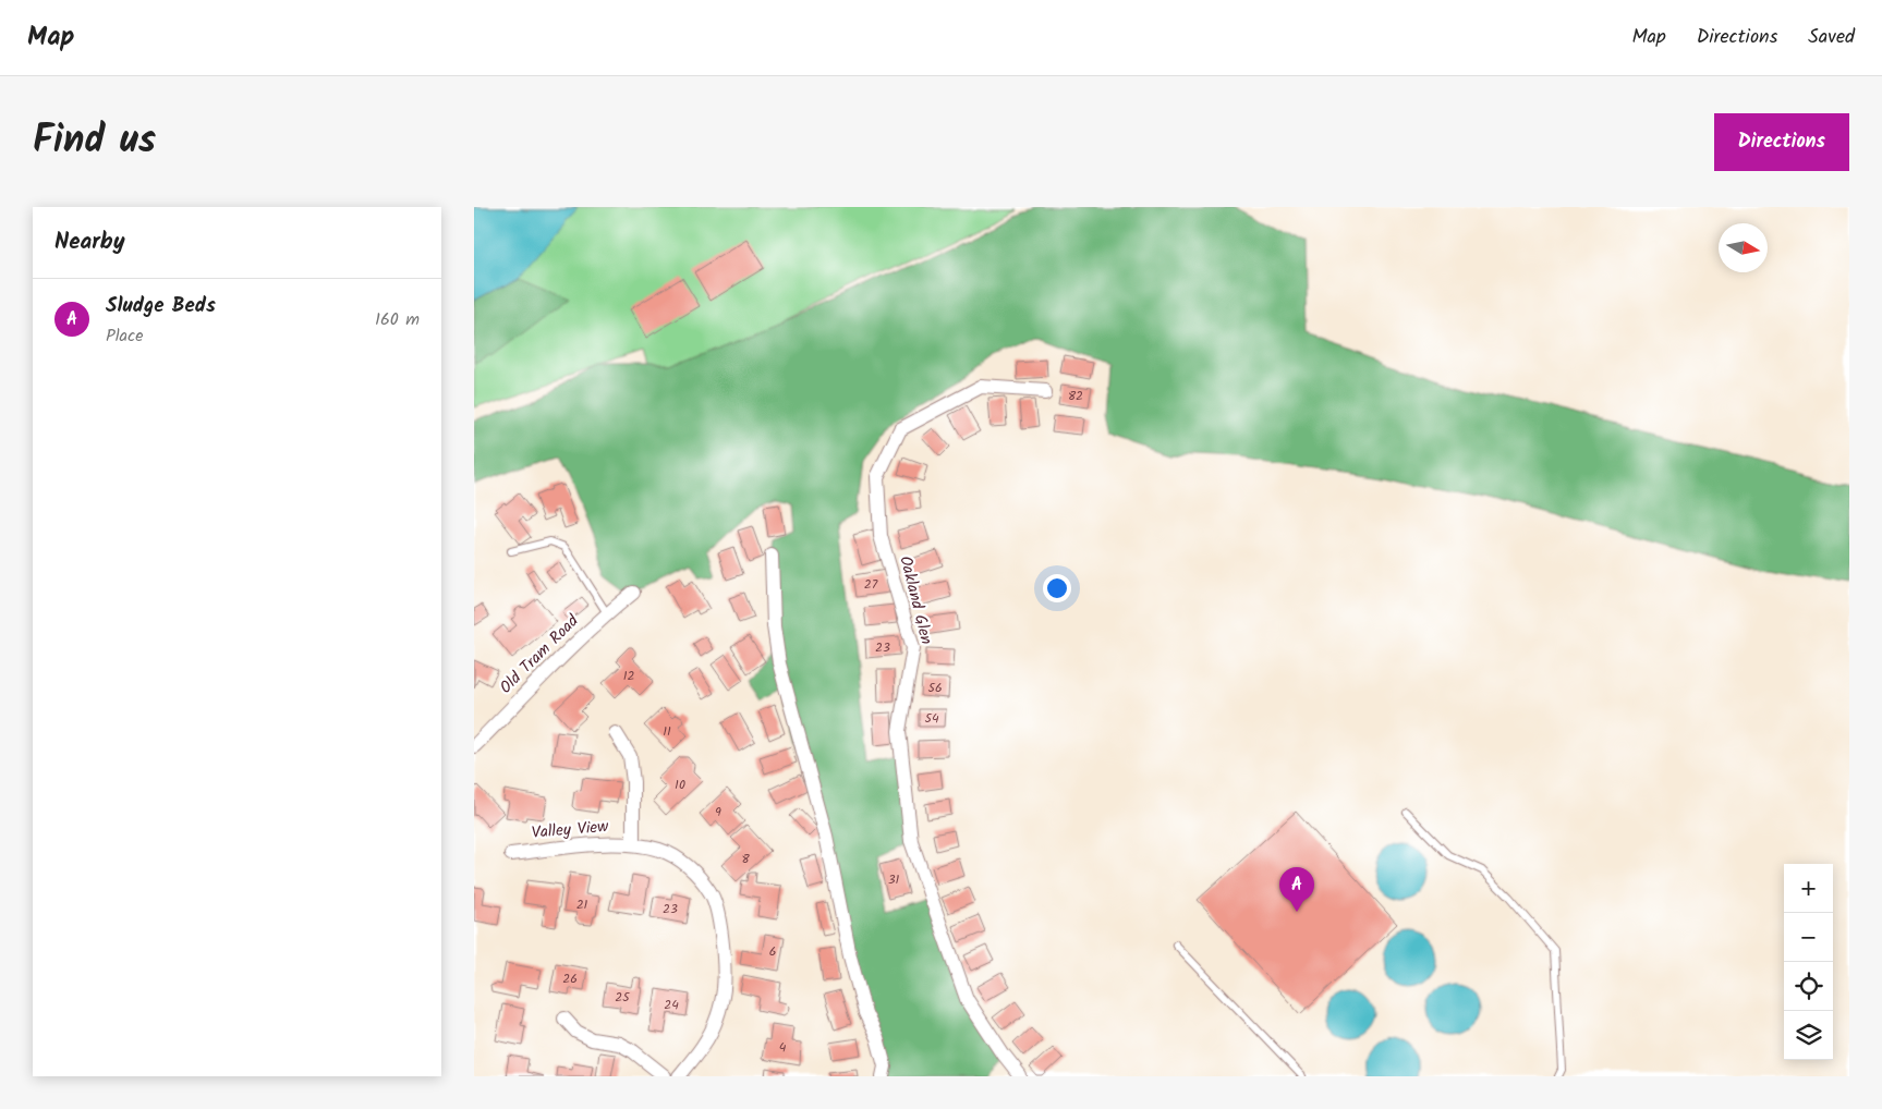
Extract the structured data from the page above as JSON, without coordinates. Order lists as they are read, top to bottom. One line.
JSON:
{"streets":{"street":["Oakland Glen","Old Tram Road","Valley View"]},"house_numbers":["82","27","23","12","56","54","11","10","9","8","31","21","23","6","26","25","24","4"],"north":"right","page":{"header":"Map","nav":["Map","Directions","Saved"],"title":"Find us","buttons":"Directions","heading":"Nearby","list":[{"mark":"A","name":"Sludge Beds","note":"Place","value":"160 m"}],"map_buttons":["+","−"],"pins":"A"}}
